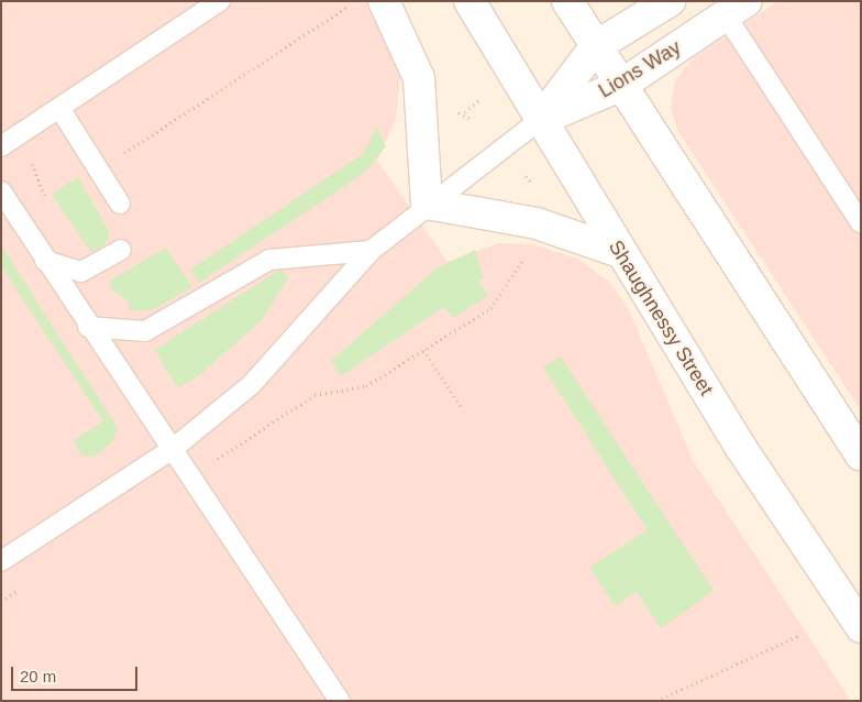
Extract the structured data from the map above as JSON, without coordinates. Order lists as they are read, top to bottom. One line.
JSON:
{"streets":{"main road":["Lions Way","Shaughnessy Street"]},"crossings":[["Lions Way","Shaughnessy Street"]],"scale_bar":"20 m"}
